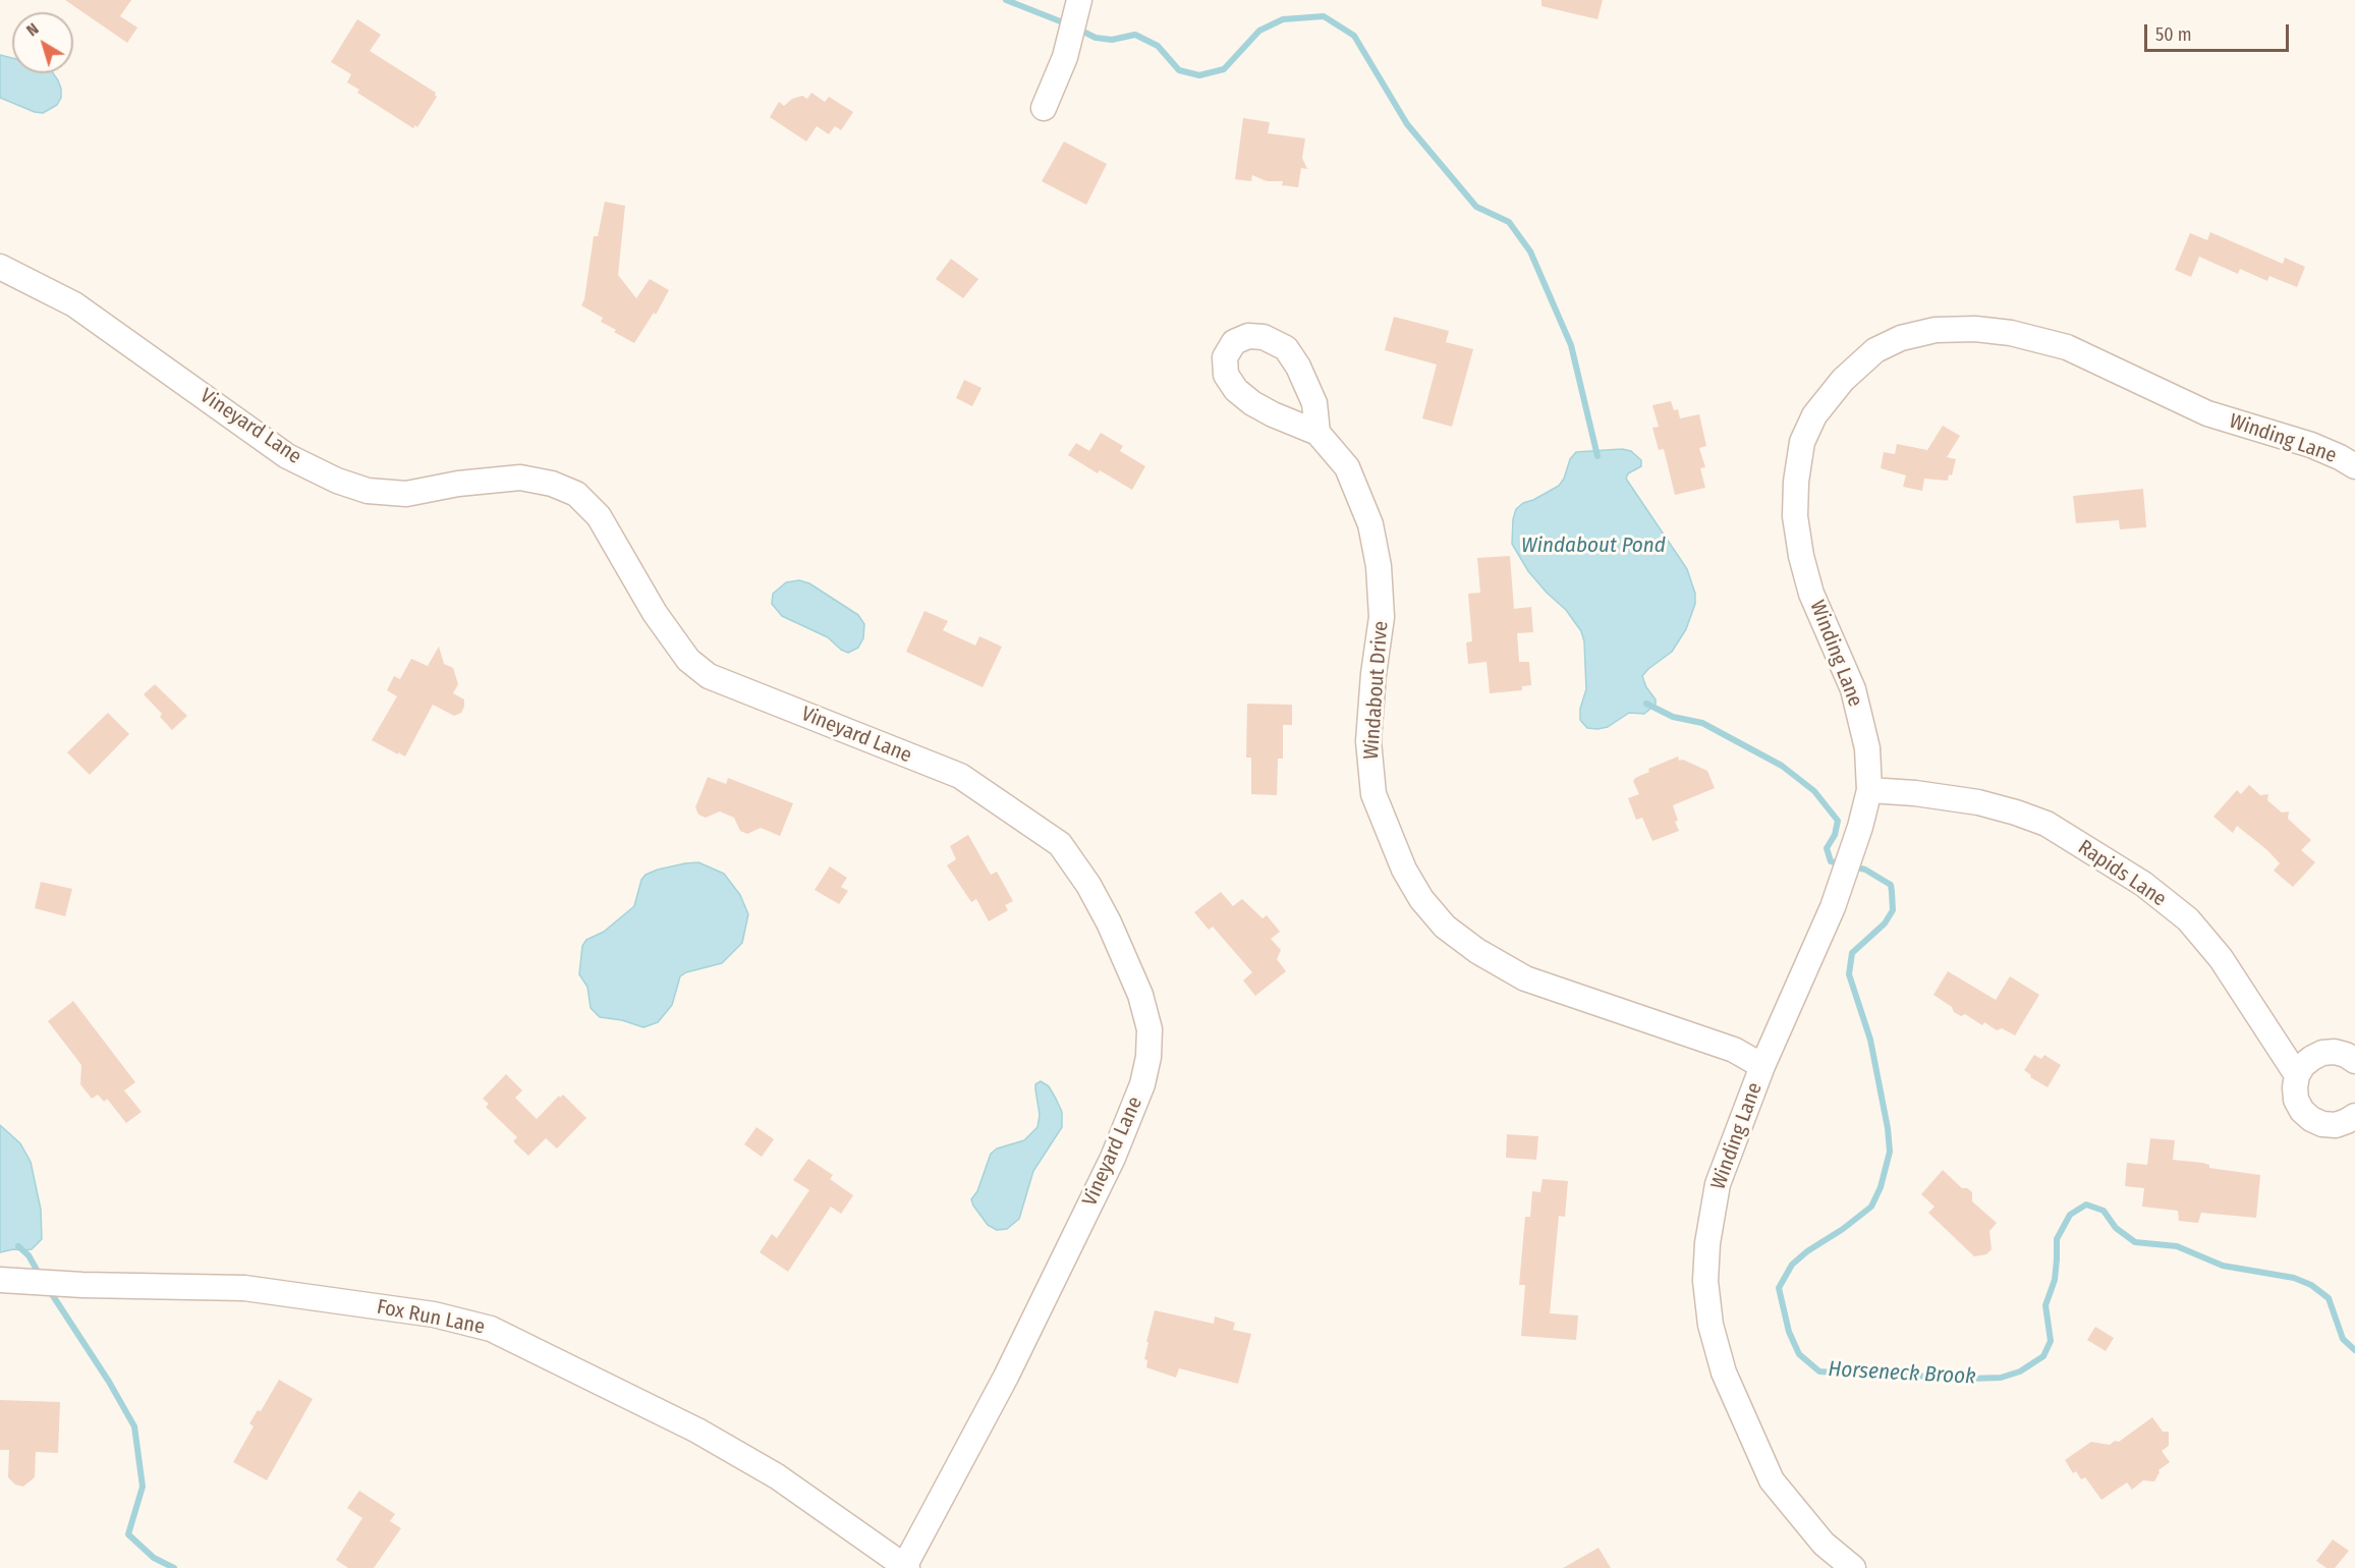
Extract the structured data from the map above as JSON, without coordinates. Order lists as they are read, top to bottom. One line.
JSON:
{"streets":{"street":["Vineyard Lane","Winding Lane","Windabout Drive","Rapids Lane","Fox Run Lane"]},"crossings":[["Vineyard Lane","Fox Run Lane"],["Winding Lane","Windabout Drive"],["Winding Lane","Rapids Lane"]],"water":["Windabout Pond","Horseneck Brook"],"scale_bar":"50 m","north":"top left"}
